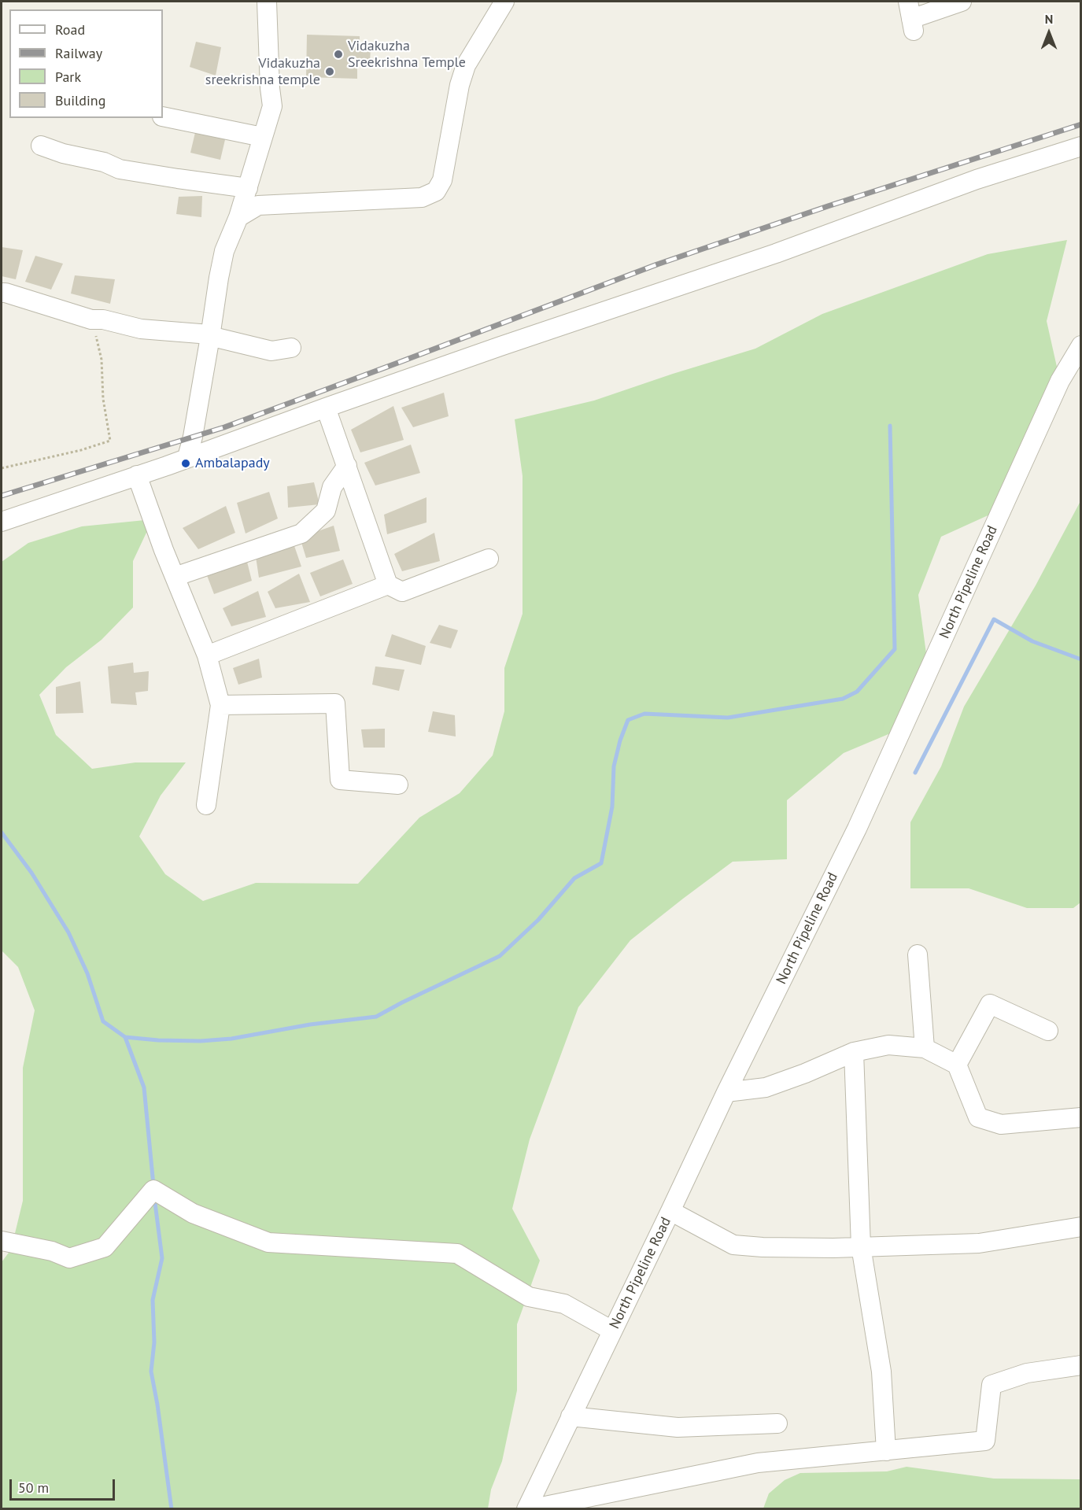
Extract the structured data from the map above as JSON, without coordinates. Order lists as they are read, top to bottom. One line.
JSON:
{"streets":{"street":["North Pipeline Road"]},"places":["Vidakuzha Sreekrishna Temple","Vidakuzha sreekrishna temple","Ambalapady"],"legend":["Road","Railway","Park","Building"],"scale_bar":"50 m","north":"top"}
